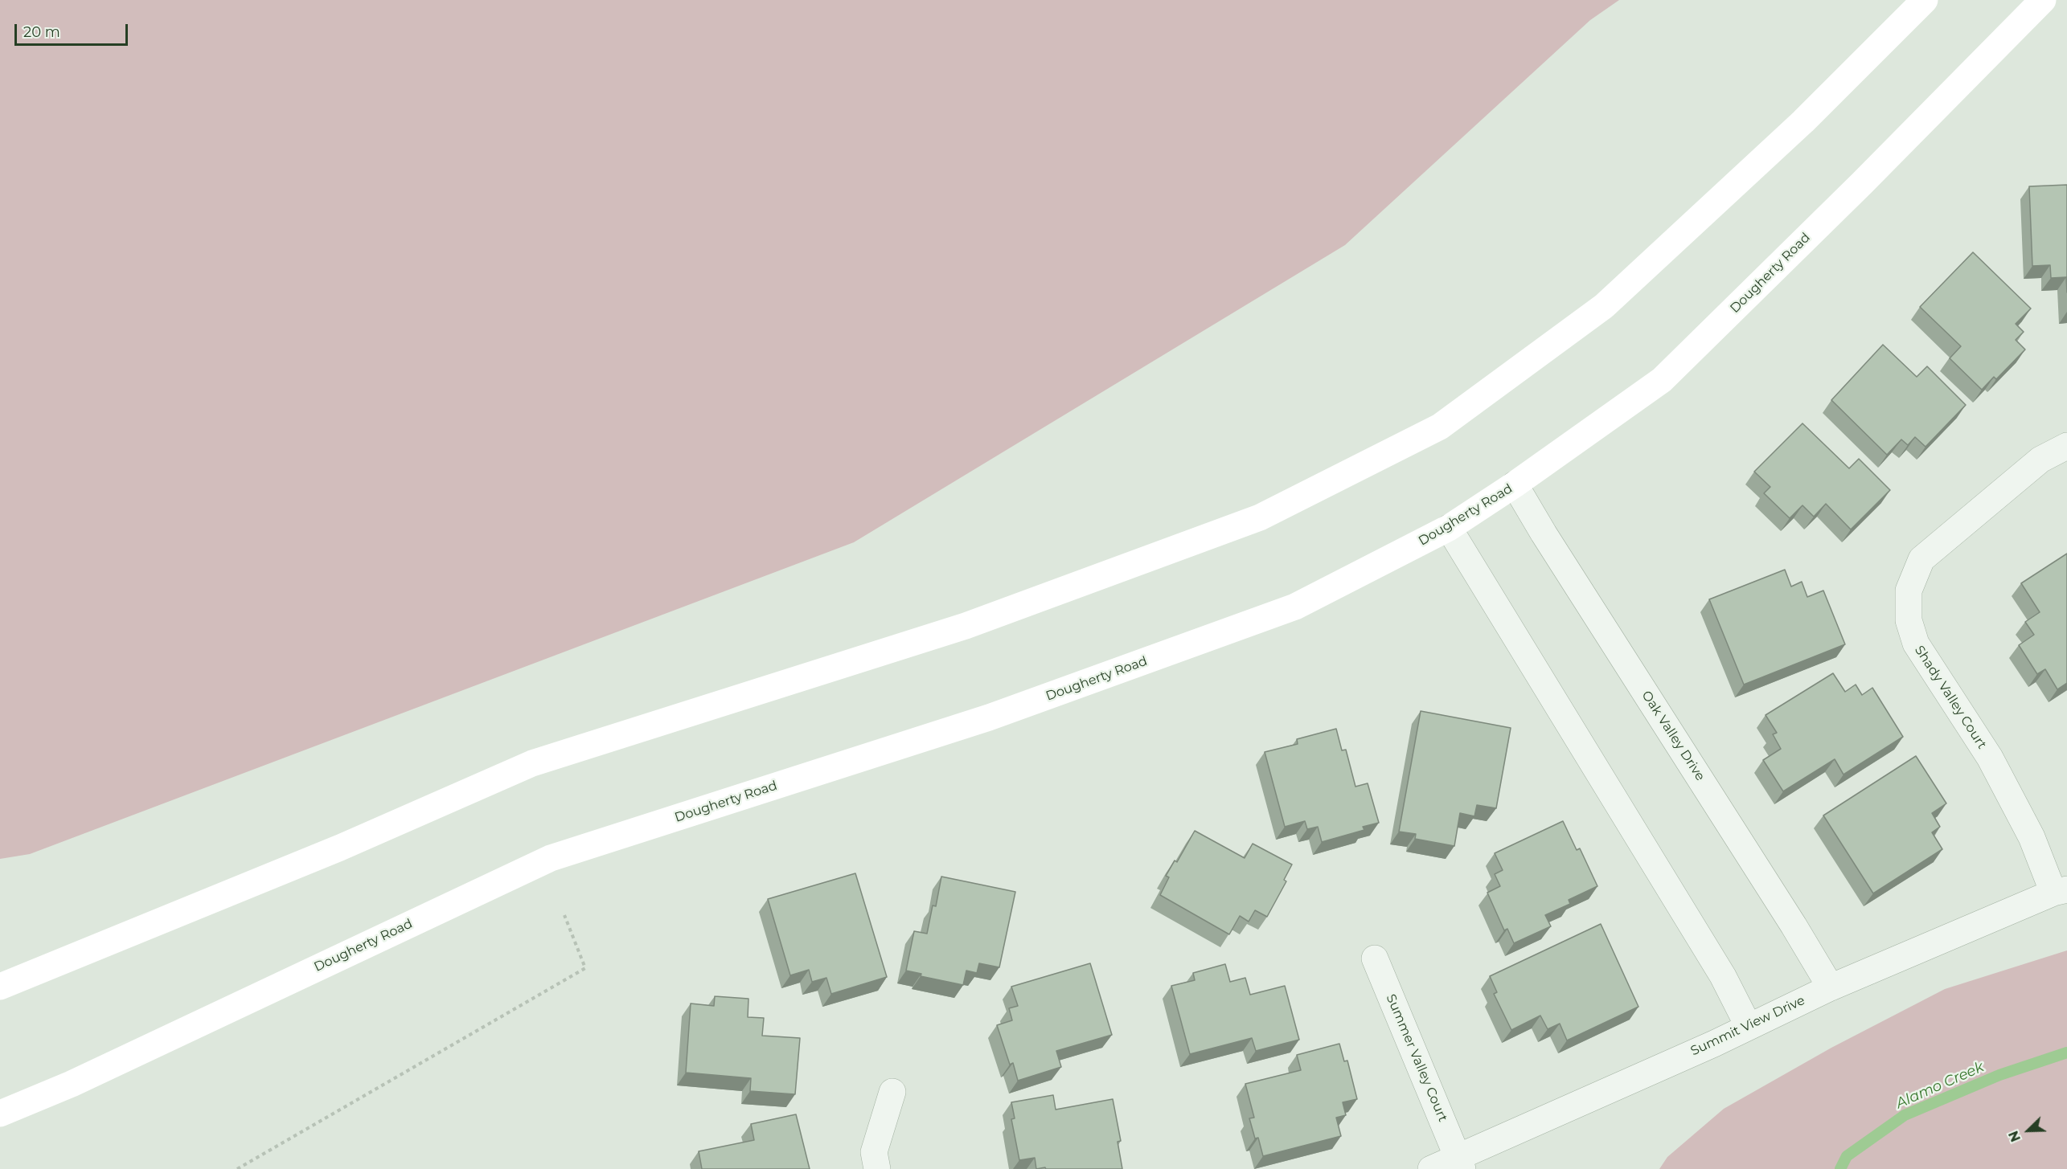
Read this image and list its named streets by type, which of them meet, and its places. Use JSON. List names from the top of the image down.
{
  "streets": {
    "main road": ["Dougherty Road"],
    "street": [
      "Shady Valley Court",
      "Oak Valley Drive",
      "Summit View Drive",
      "Summer Valley Court"
    ]
  },
  "crossings": [
    ["Dougherty Road", "Oak Valley Drive"],
    ["Shady Valley Court", "Summit View Drive"],
    ["Oak Valley Drive", "Summit View Drive"],
    ["Summit View Drive", "Summer Valley Court"]
  ],
  "water": ["Alamo Creek"],
  "scale_bar": "20 m",
  "north": "bottom left"
}
